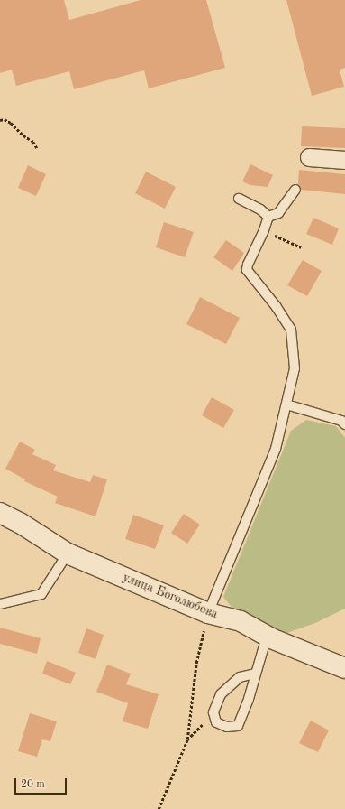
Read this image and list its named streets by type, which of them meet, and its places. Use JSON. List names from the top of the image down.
{
  "streets": {
    "street": ["улица Боголюбова"]
  },
  "scale_bar": "20 m"
}
